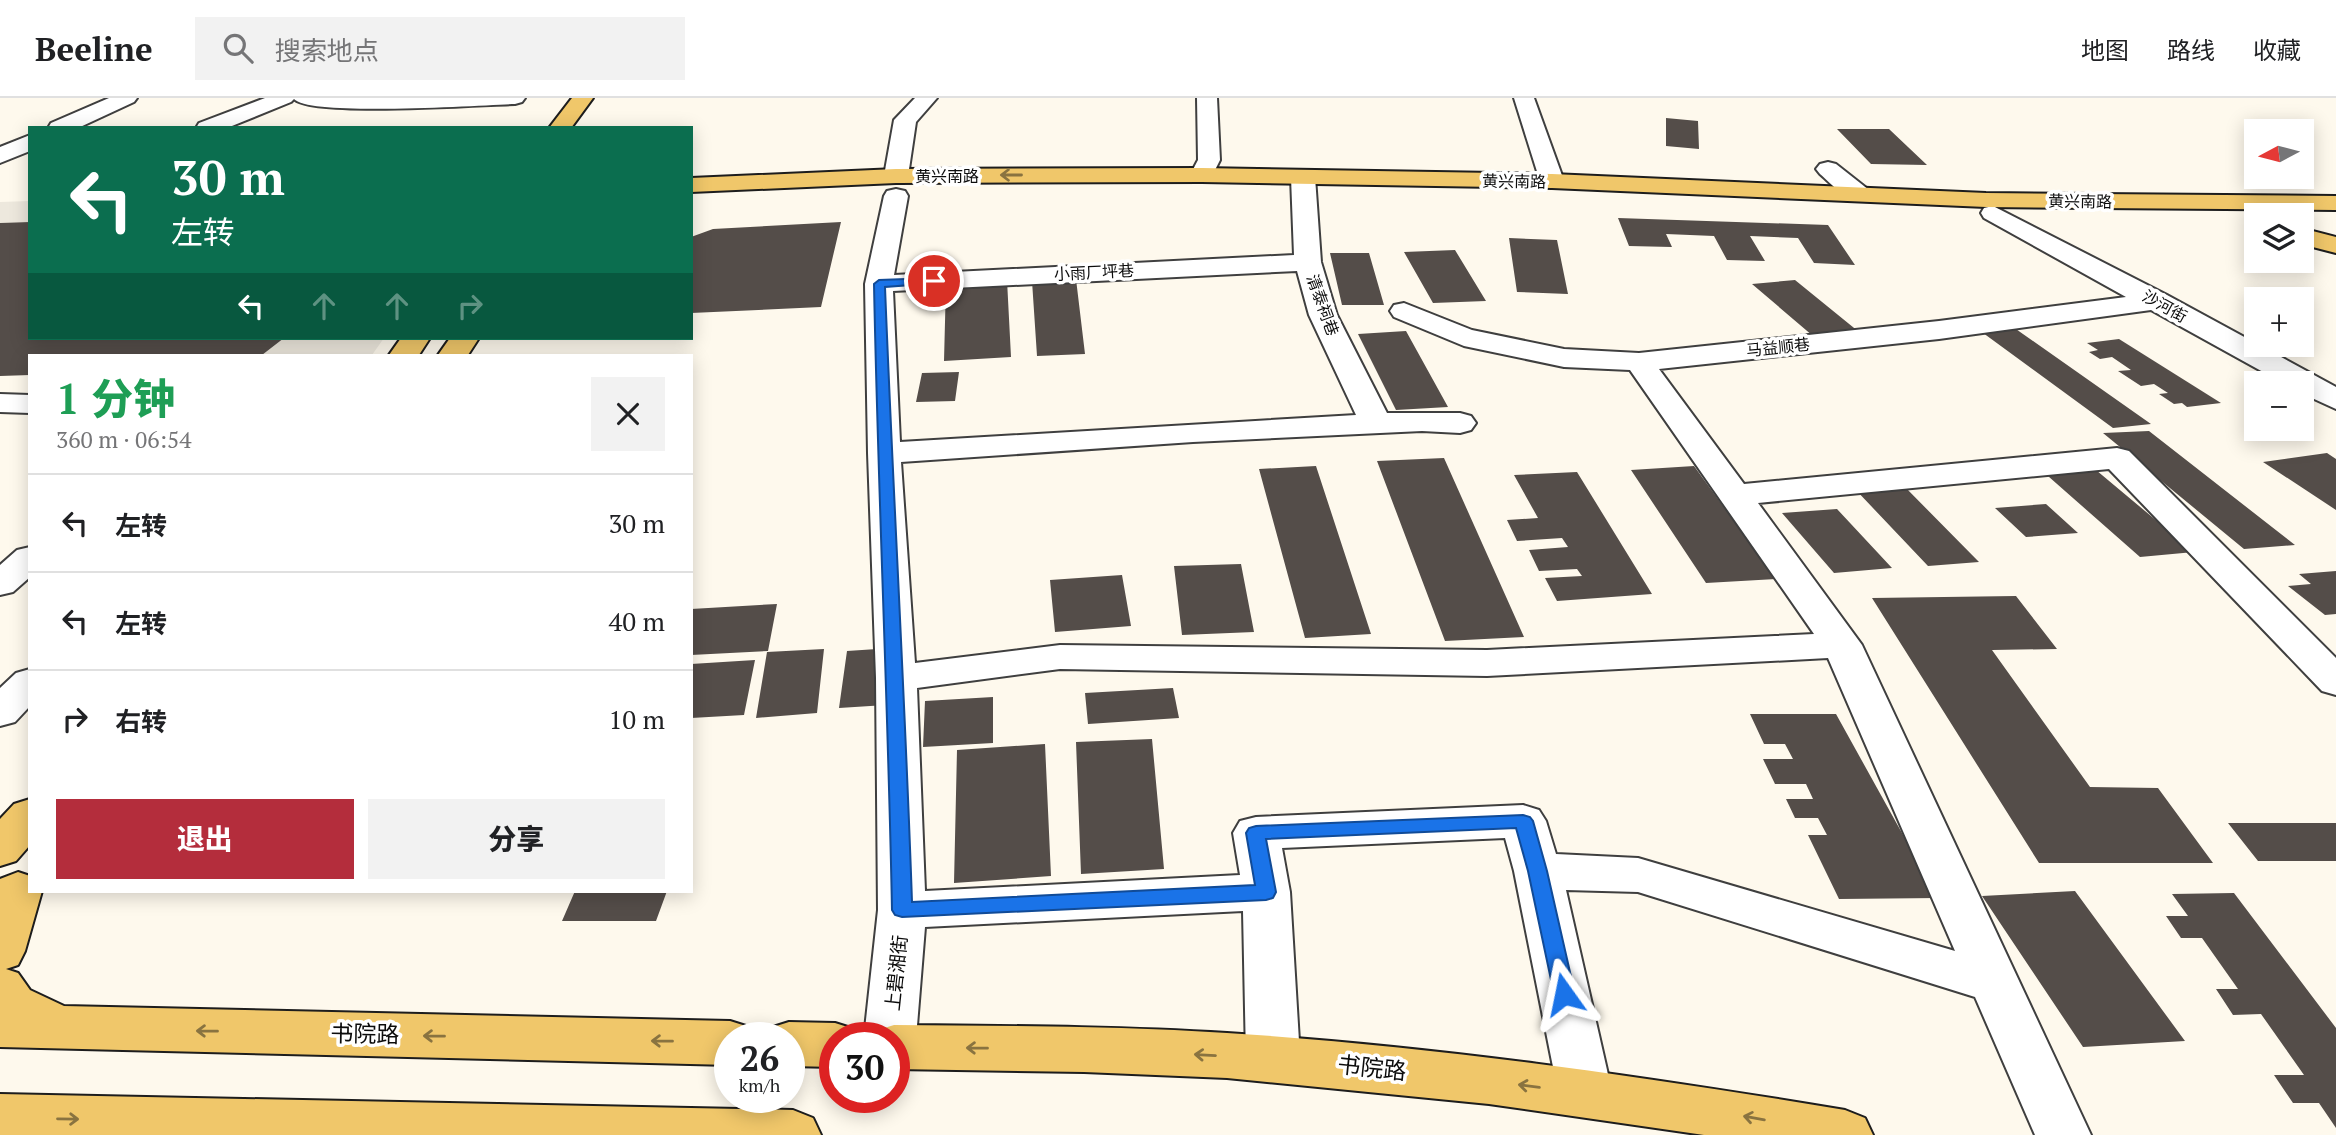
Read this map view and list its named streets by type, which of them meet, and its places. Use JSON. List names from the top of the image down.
{
  "streets": {
    "main road": ["黄兴南路", "书院路"],
    "street": [
      "小雨厂坪巷",
      "清泰祠巷",
      "沙河街",
      "马益顺巷",
      "上碧湘街"
    ]
  },
  "crossings": [
    ["黄兴南路", "清泰祠巷"],
    ["黄兴南路", "沙河街"],
    ["黄兴南路", "上碧湘街"],
    ["小雨厂坪巷", "清泰祠巷"],
    ["小雨厂坪巷", "上碧湘街"],
    ["沙河街", "马益顺巷"]
  ],
  "north": "left",
  "page": {
    "header": "Beeline",
    "search": "搜索地点",
    "nav": ["地图", "路线", "收藏"],
    "map_buttons": ["+", "−"],
    "turn": ["30 m", "左转"],
    "heading": ["1 分钟", "360 m · 06:54"],
    "list": [
      {
        "name": "左转",
        "value": "30 m"
      },
      {
        "name": "左转",
        "value": "40 m"
      },
      {
        "name": "右转",
        "value": "10 m"
      }
    ],
    "buttons": ["退出", "分享"],
    "speed": "26 km/h",
    "limit": "30"
  }
}
